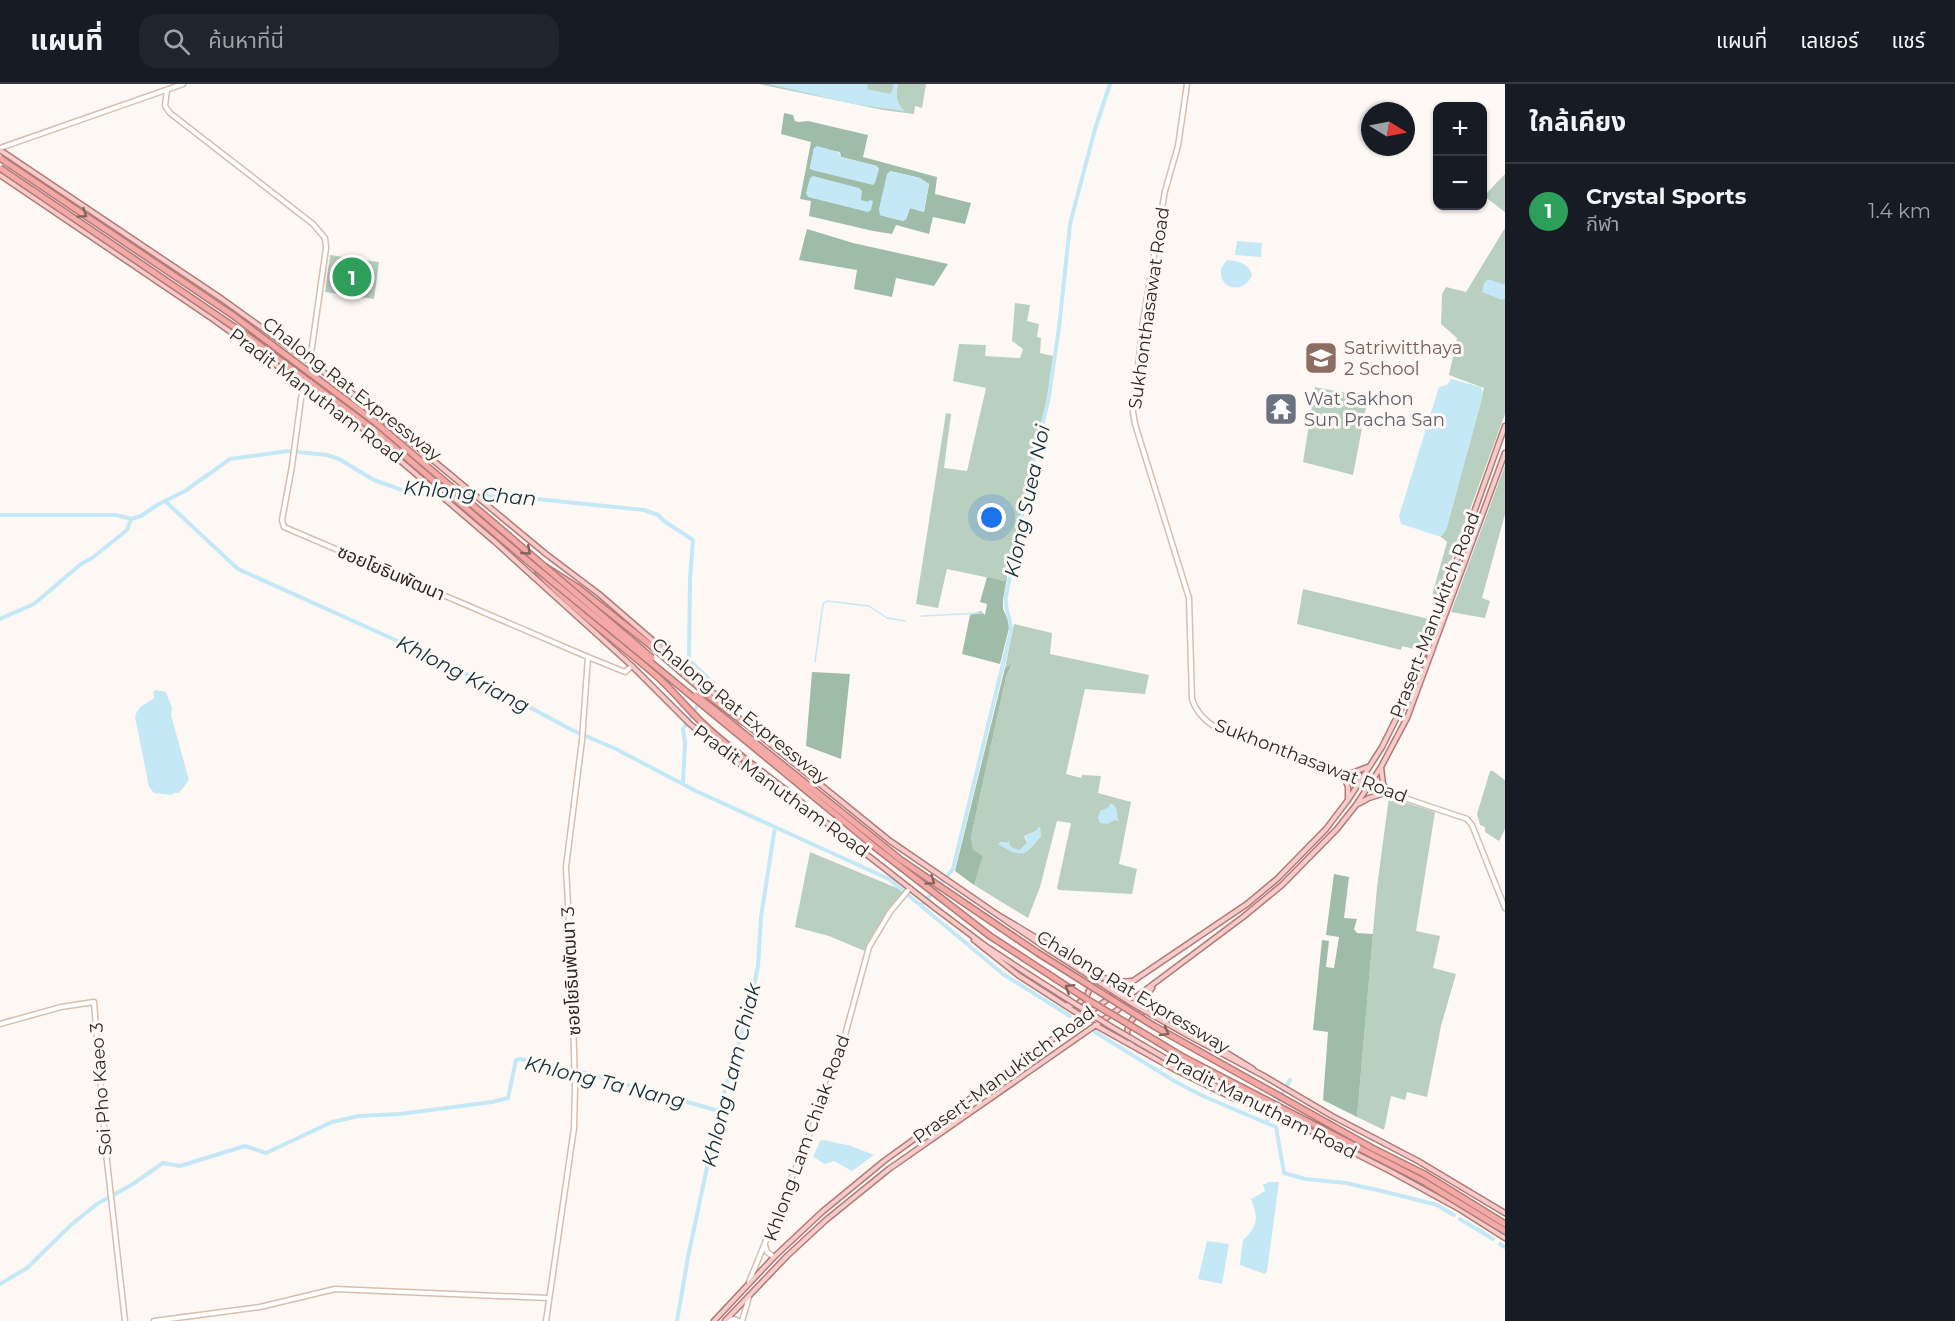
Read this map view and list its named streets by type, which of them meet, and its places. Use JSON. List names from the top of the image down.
{
  "streets": {
    "highway": ["Chalong Rat Expressway"],
    "main road": ["Pradit Manutham Road", "Prasert-Manukitch Road"],
    "street": [
      "Sukhonthasawat Road",
      "ซอยโยธินพัฒนา",
      "ซอยโยธินพัฒนา 3",
      "Soi Pho Kaeo 3",
      "Khlong Lam Chiak Road"
    ]
  },
  "crossings": [
    ["Sukhonthasawat Road", "Prasert-Manukitch Road"],
    ["Pradit Manutham Road", "ซอยโยธินพัฒนา"],
    ["Pradit Manutham Road", "Khlong Lam Chiak Road"],
    ["ซอยโยธินพัฒนา", "ซอยโยธินพัฒนา 3"],
    ["Prasert-Manukitch Road", "Khlong Lam Chiak Road"]
  ],
  "water": [
    "Khlong Chan",
    "Klong Suea Noi",
    "Khlong Kriang",
    "Khlong Lam Chiak",
    "Khlong Ta Nang"
  ],
  "places": {
    "school or university": ["Satriwitthaya 2 School"],
    "temple": ["Wat Sakhon Sun Pracha San"]
  },
  "north": "right",
  "page": {
    "header": "แผนที่",
    "search": "ค้นหาที่นี่",
    "nav": ["แผนที่", "เลเยอร์", "แชร์"],
    "heading": "ใกล้เคียง",
    "map_buttons": ["+", "−"],
    "list": [
      {
        "mark": "1",
        "name": "Crystal Sports",
        "note": "กีฬา",
        "value": "1.4 km"
      }
    ],
    "pins": "1"
  }
}
